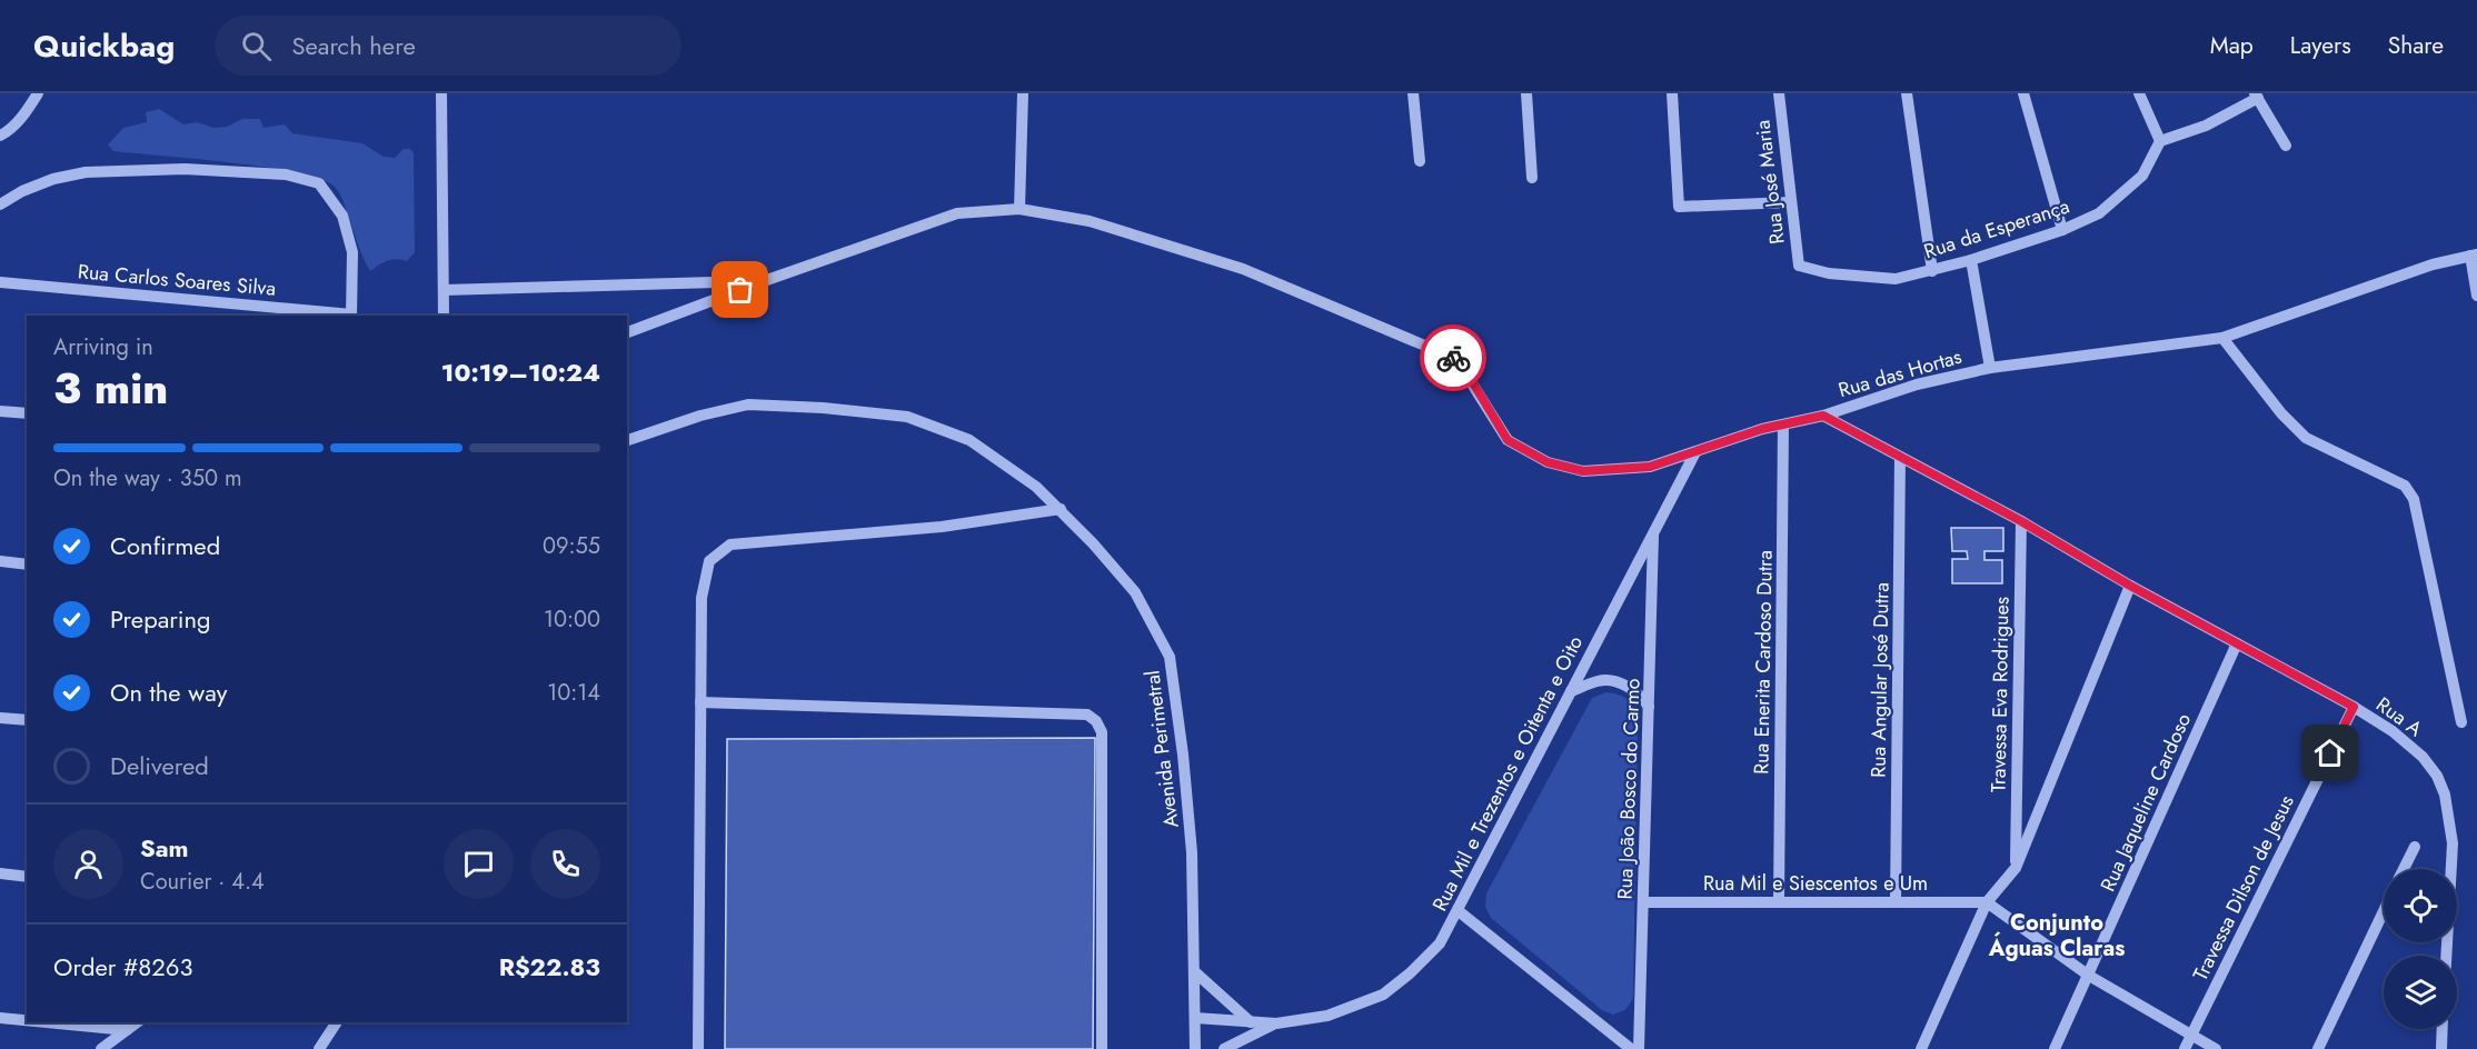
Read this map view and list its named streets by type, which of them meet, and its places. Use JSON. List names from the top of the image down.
{
  "streets": {
    "street": [
      "Rua José Maria",
      "Rua da Esperança",
      "Rua Carlos Soares Silva",
      "Rua das Hortas",
      "Rua Enerita Cardoso Dutra",
      "Rua Angular José Dutra",
      "Travessa Eva Rodrigues",
      "Rua A",
      "Avenida Perimetral",
      "Rua Mil e Trezentos e Oitenta e Oito",
      "Rua João Bosco do Carmo",
      "Rua Jaqueline Cardoso",
      "Rua Mil e Siescentos e Um",
      "Travessa Dilson de Jesus"
    ]
  },
  "crossings": [
    ["Rua José Maria", "Rua da Esperança"],
    ["Rua das Hortas", "Rua Enerita Cardoso Dutra"],
    ["Rua das Hortas", "Rua A"],
    ["Rua das Hortas", "Rua Mil e Trezentos e Oitenta e Oito"],
    ["Rua Enerita Cardoso Dutra", "Rua Mil e Siescentos e Um"],
    ["Rua Angular José Dutra", "Rua A"],
    ["Rua Angular José Dutra", "Rua Mil e Siescentos e Um"],
    ["Travessa Eva Rodrigues", "Rua A"],
    ["Rua A", "Rua Jaqueline Cardoso"],
    ["Rua A", "Travessa Dilson de Jesus"],
    ["Avenida Perimetral", "Rua Mil e Trezentos e Oitenta e Oito"],
    ["Rua Mil e Trezentos e Oitenta e Oito", "Rua João Bosco do Carmo"],
    ["Rua João Bosco do Carmo", "Rua Mil e Siescentos e Um"]
  ],
  "districts": ["Conjunto Águas Claras"],
  "page": {
    "header": "Quickbag",
    "search": "Search here",
    "nav": ["Map", "Layers", "Share"],
    "heading": ["3 min", "Arriving in", "10:19–10:24"],
    "panel": [
      "Sam",
      "Courier · 4.4",
      "Order #8263",
      "R$22.83"
    ],
    "bar": "On the way · 350 m",
    "list": [
      ["Confirmed", "09:55"],
      ["Preparing", "10:00"],
      ["On the way", "10:14"],
      "Delivered"
    ]
  }
}
